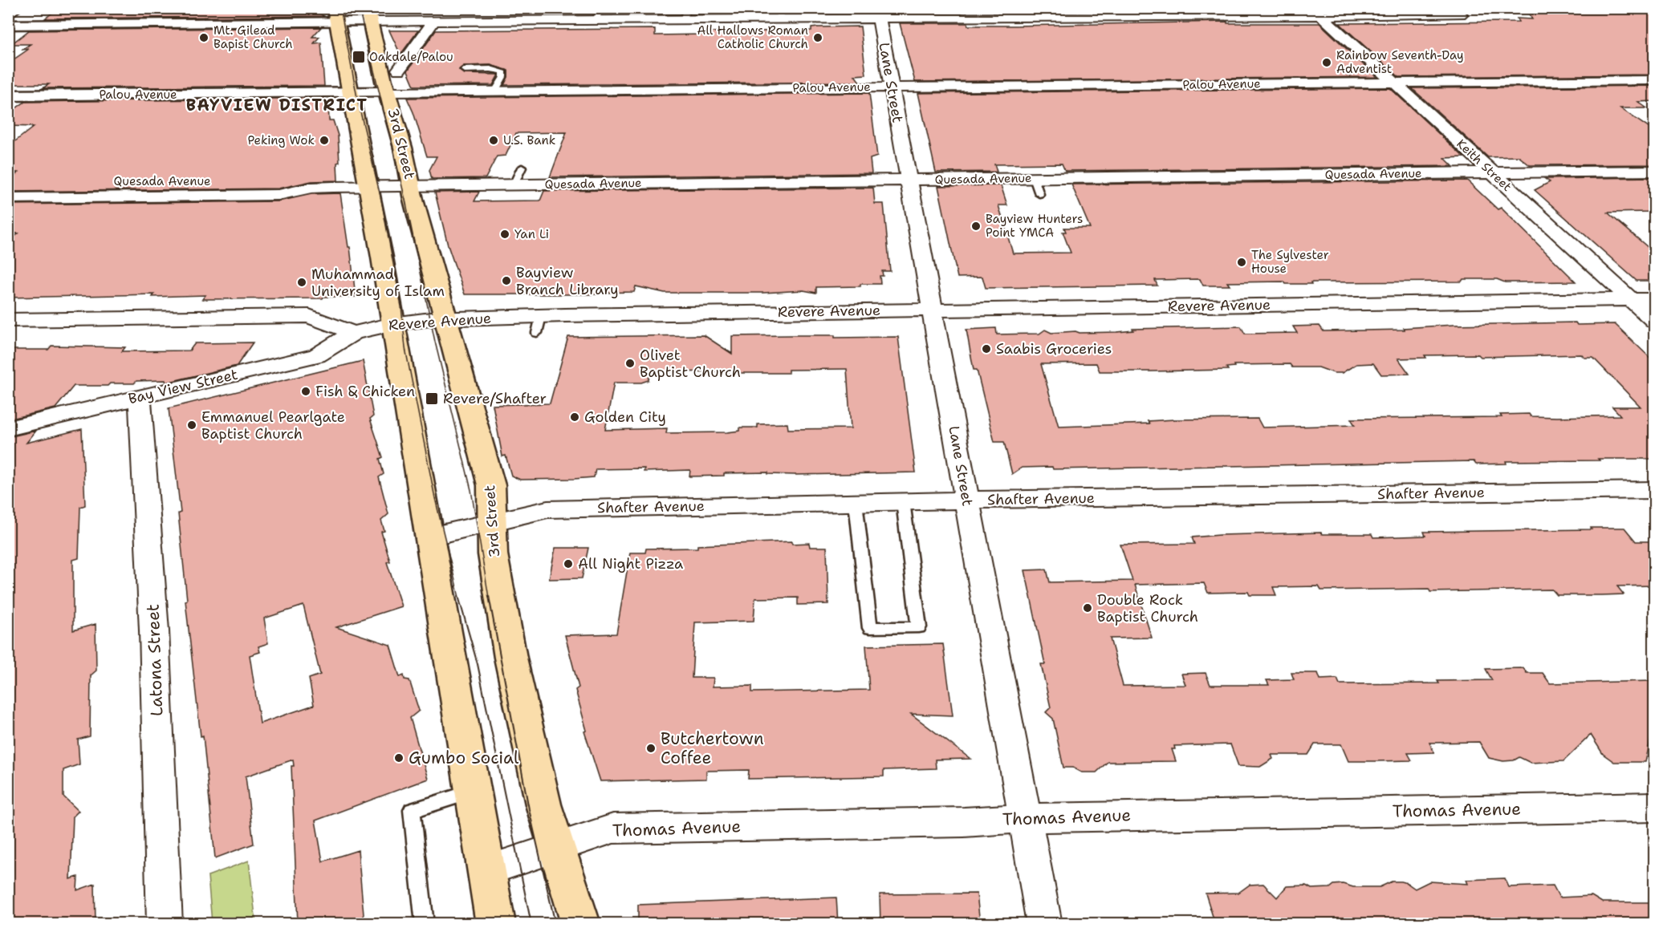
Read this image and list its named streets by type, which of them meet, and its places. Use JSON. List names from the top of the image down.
{
  "streets": {
    "main road": ["Palou Avenue", "3rd Street"],
    "street": [
      "Lane Street",
      "Keith Street",
      "Quesada Avenue",
      "Revere Avenue",
      "Bay View Street",
      "Shafter Avenue",
      "Latona Street",
      "Thomas Avenue"
    ]
  },
  "crossings": [
    ["Lane Street", "Palou Avenue"],
    ["Lane Street", "Quesada Avenue"],
    ["Lane Street", "Revere Avenue"],
    ["Lane Street", "Shafter Avenue"],
    ["Lane Street", "Thomas Avenue"],
    ["Palou Avenue", "3rd Street"],
    ["Palou Avenue", "Keith Street"],
    ["3rd Street", "Quesada Avenue"],
    ["3rd Street", "Revere Avenue"],
    ["3rd Street", "Shafter Avenue"],
    ["3rd Street", "Thomas Avenue"],
    ["Keith Street", "Quesada Avenue"],
    ["Keith Street", "Revere Avenue"],
    ["Revere Avenue", "Bay View Street"],
    ["Bay View Street", "Latona Street"]
  ],
  "districts": ["BAYVIEW DISTRICT"],
  "places": {
    "other": [
      "Mt. Gilead Bapist Church",
      "All Hallows Roman Catholic Church",
      "Rainbow Seventh-Day Adventist",
      "Peking Wok",
      "U.S. Bank",
      "Bayview Hunters Point YMCA",
      "Yan Li",
      "The Sylvester House",
      "Bayview Branch Library",
      "Muhammad University of Islam",
      "Saabis Groceries",
      "Olivet Baptist Church",
      "Fish & Chicken",
      "Golden City",
      "Emmanuel Pearlgate Baptist Church",
      "All Night Pizza",
      "Double Rock Baptist Church",
      "Butchertown Coffee",
      "Gumbo Social"
    ],
    "transit": ["Oakdale/Palou", "Revere/Shafter"]
  }
}
